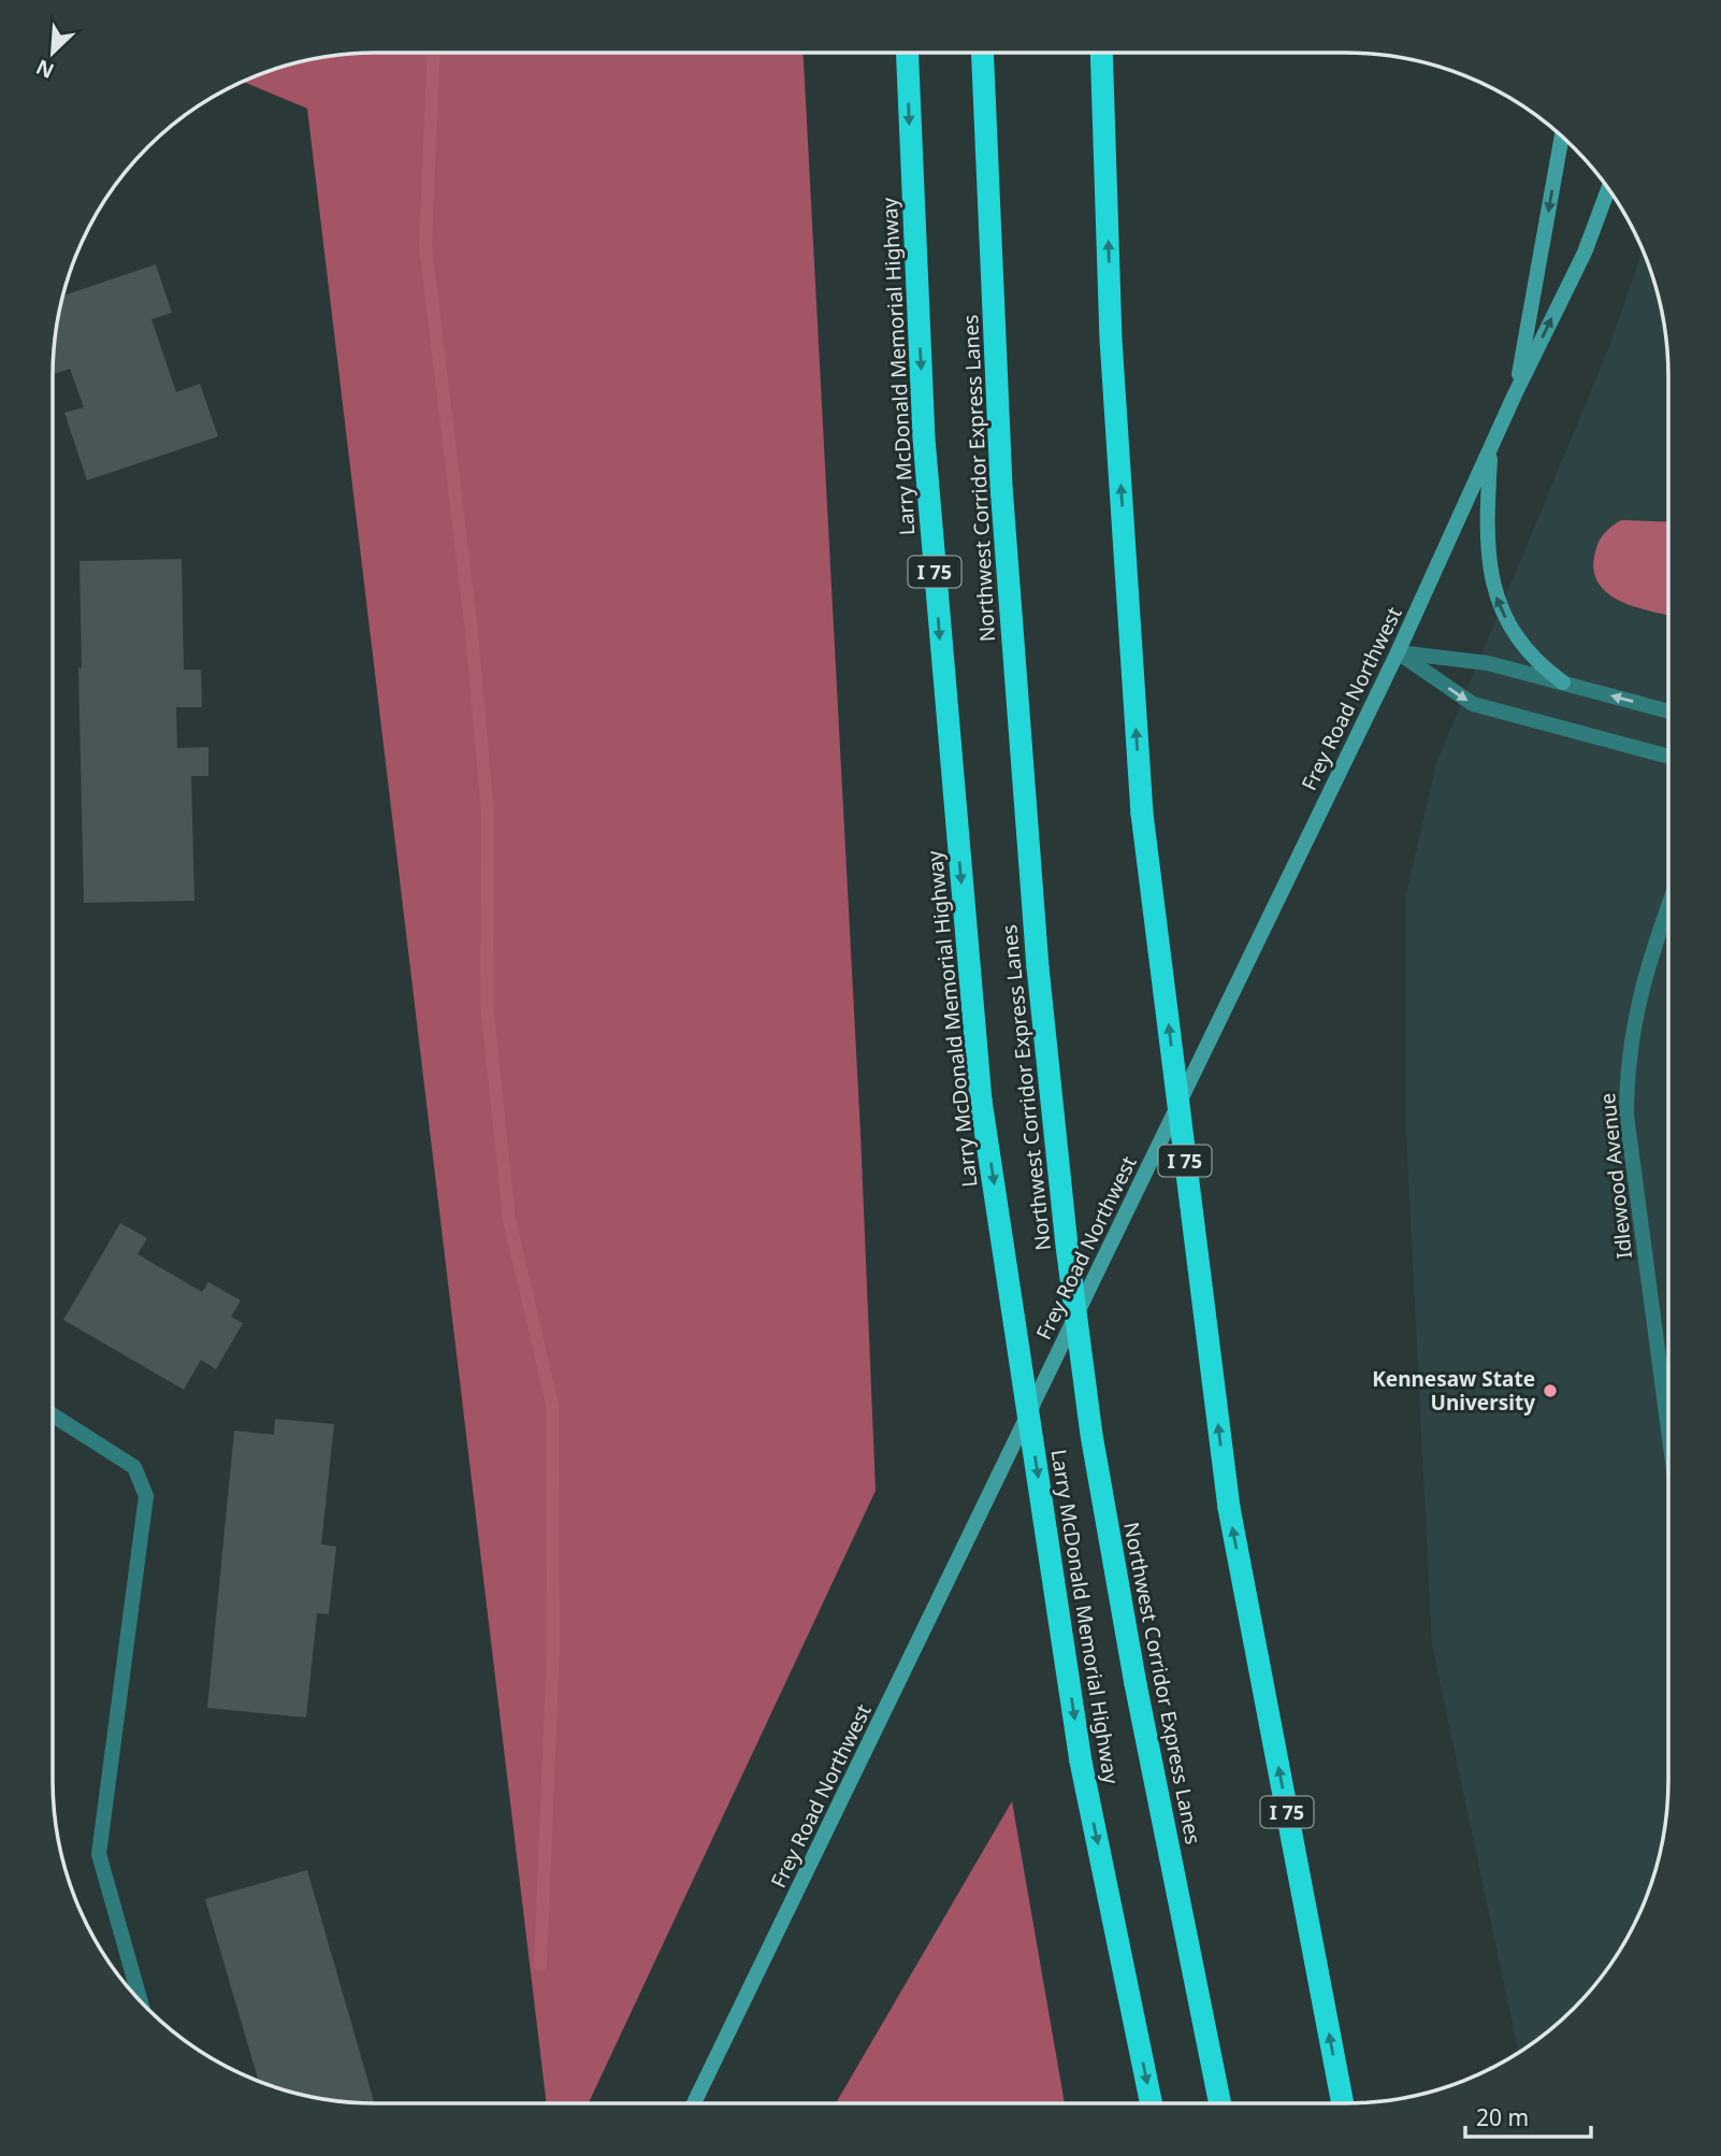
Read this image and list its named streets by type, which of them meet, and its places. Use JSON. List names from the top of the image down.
{
  "streets": {
    "highway": ["Larry McDonald Memorial Highway", "Northwest Corridor Express Lanes", "I 75"],
    "main road": ["Frey Road Northwest"],
    "street": ["Idlewood Avenue"]
  },
  "places": ["Kennesaw State University"],
  "scale_bar": "20 m",
  "north": "bottom left"
}
